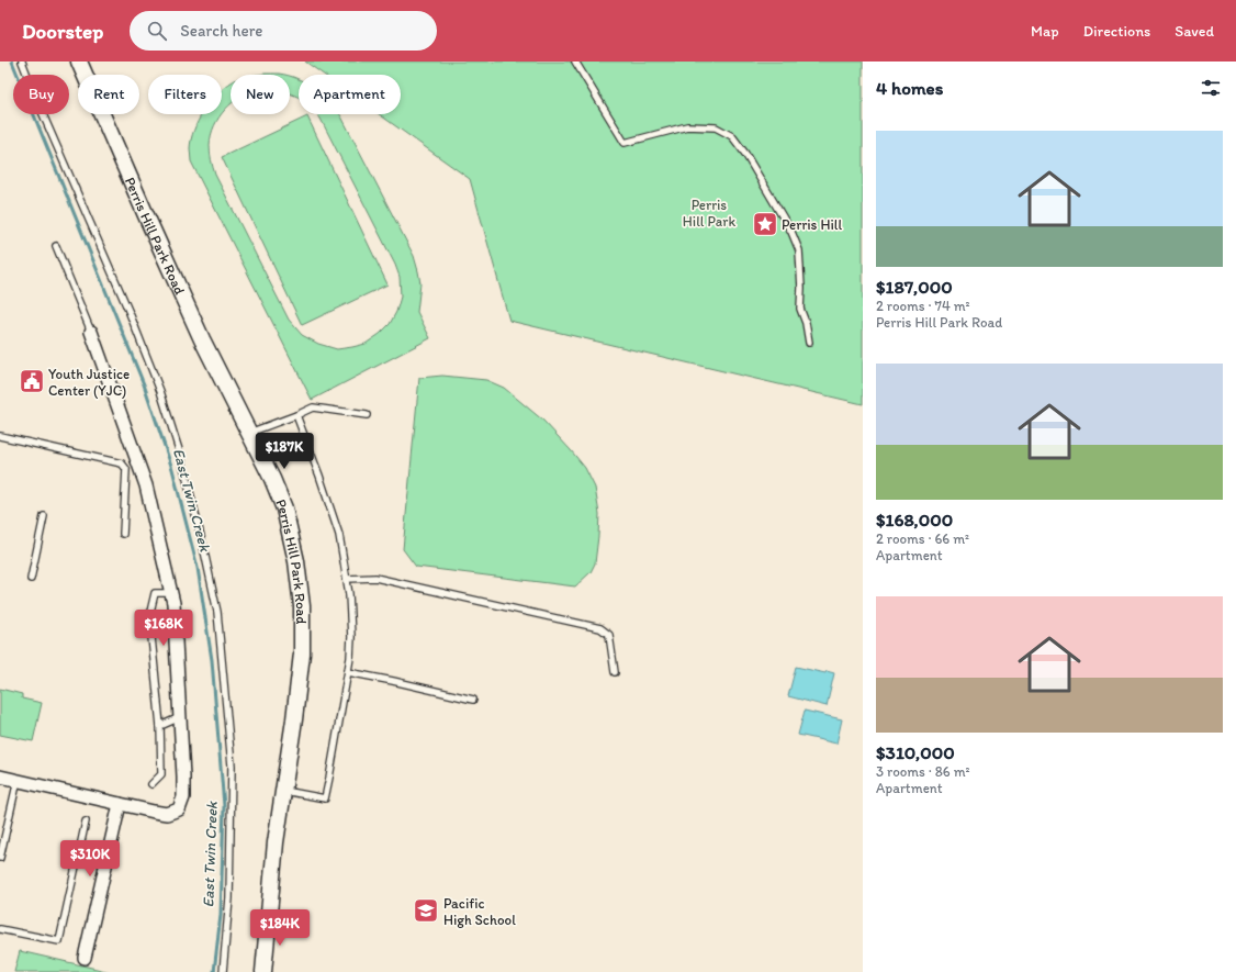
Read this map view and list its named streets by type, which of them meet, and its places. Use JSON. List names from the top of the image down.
{
  "streets": {
    "street": ["Perris Hill Park Road"]
  },
  "water": ["East Twin Creek"],
  "parks": ["Perris Hill Park"],
  "places": {
    "place": ["Perris Hill"],
    "public building": ["Youth Justice Center (YJC)"],
    "school or university": ["Pacific High School"]
  },
  "page": {
    "header": "Doorstep",
    "search": "Search here",
    "nav": ["Map", "Directions", "Saved"],
    "heading": "4 homes",
    "chip": [
      "Buy",
      "Rent",
      "Filters",
      "New",
      "Apartment"
    ],
    "list": [
      {
        "name": "$187,000",
        "note": "2 rooms · 74 m² · Perris Hill Park Road"
      },
      {
        "name": "$168,000",
        "note": "2 rooms · 66 m² · Apartment"
      },
      {
        "name": "$310,000",
        "note": "3 rooms · 86 m² · Apartment"
      }
    ],
    "price": [
      "$187K",
      "$168K",
      "$310K",
      "$184K"
    ]
  }
}
